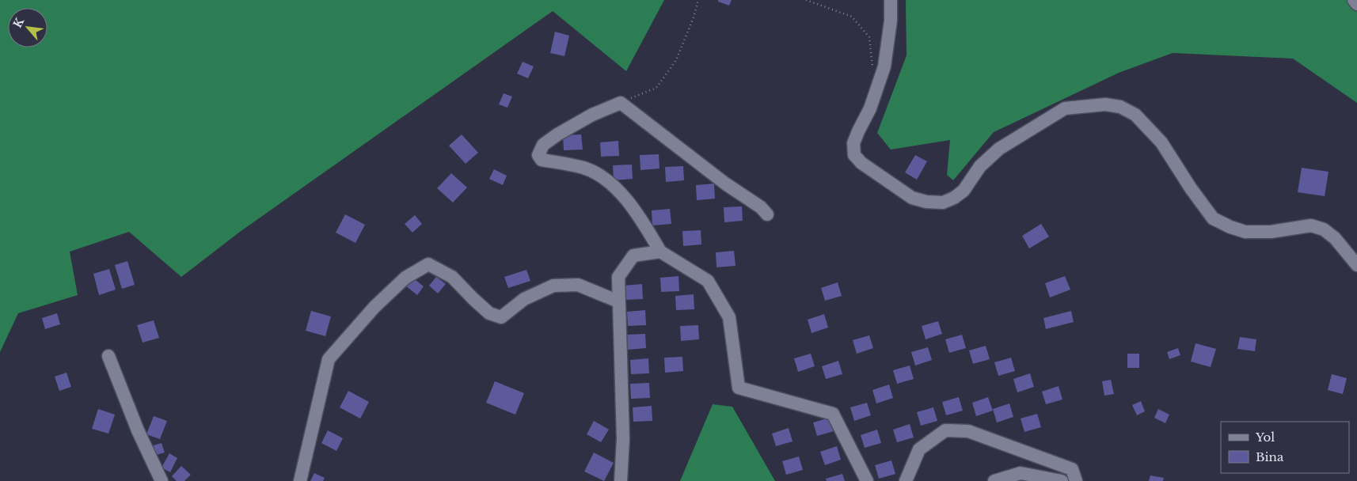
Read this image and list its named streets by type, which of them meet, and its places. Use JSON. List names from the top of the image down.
{
  "legend": ["Yol", "Bina"],
  "north": "top left"
}
